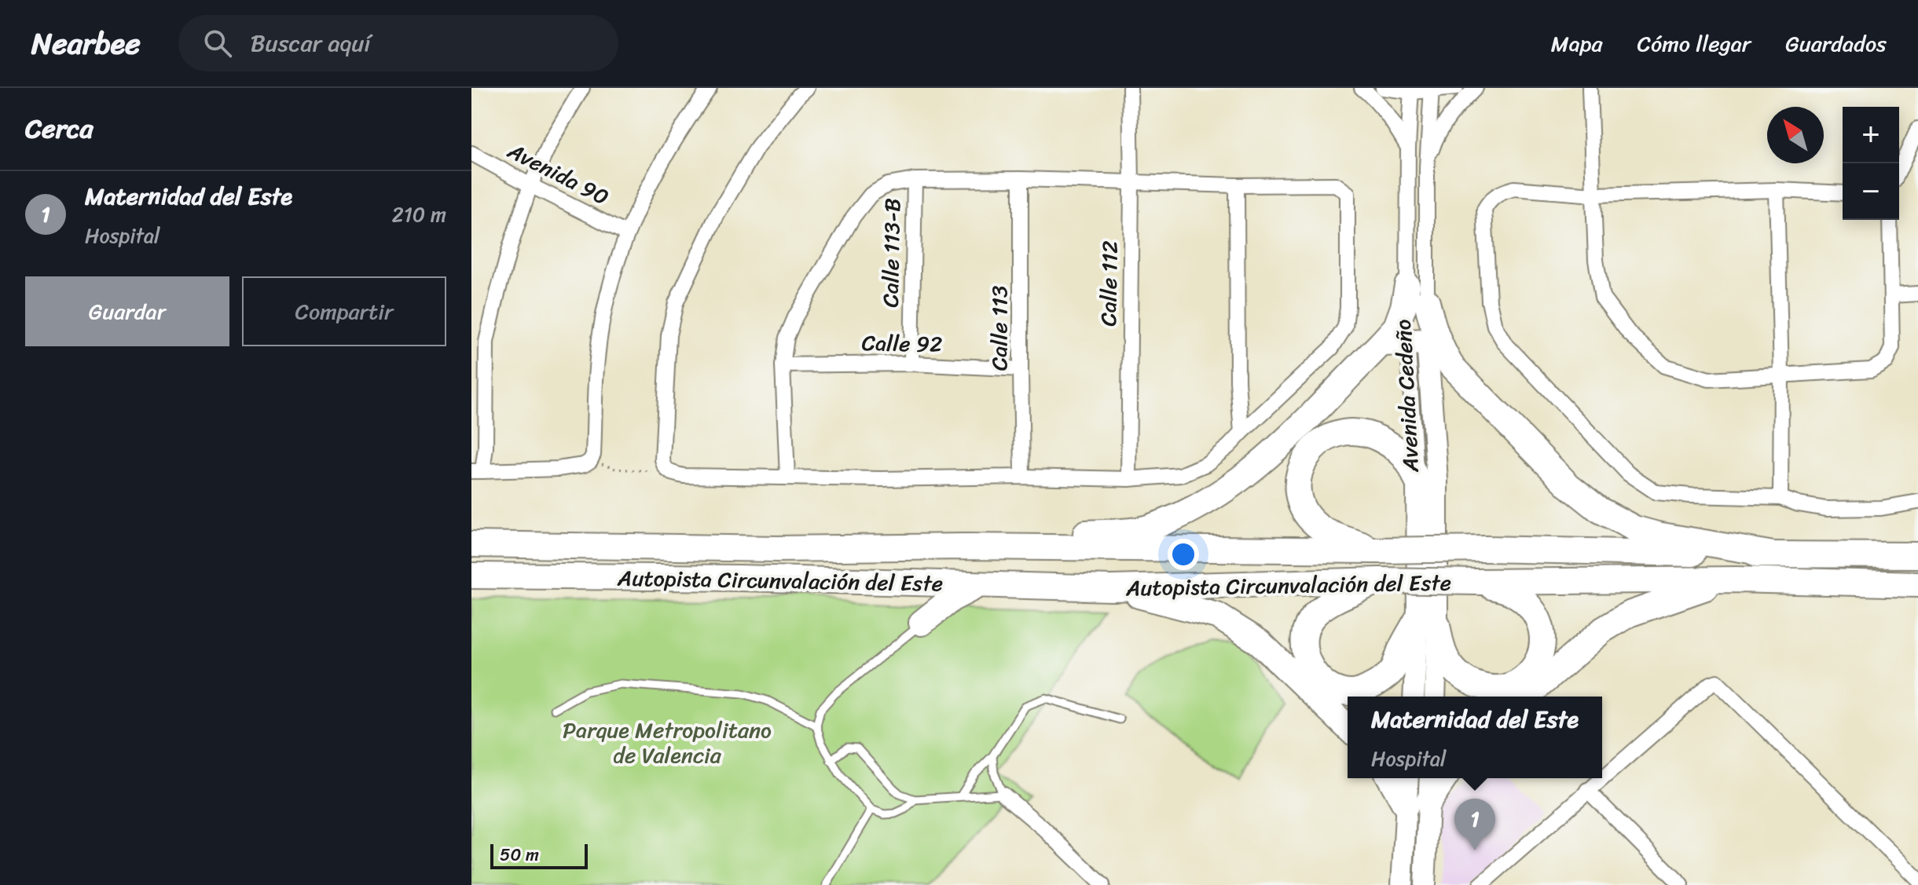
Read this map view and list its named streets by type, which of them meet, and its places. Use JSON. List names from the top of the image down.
{
  "streets": {
    "highway": ["Autopista Circunvalación del Este"],
    "main road": ["Avenida Cedeño"],
    "street": [
      "Avenida 90",
      "Calle 113-B",
      "Calle 112",
      "Calle 113",
      "Calle 92"
    ]
  },
  "crossings": [
    ["Calle 113-B", "Calle 92"],
    ["Calle 113", "Calle 92"]
  ],
  "parks": ["Parque Metropolitano de Valencia"],
  "scale_bar": "50 m",
  "north": "top left",
  "page": {
    "header": "Nearbee",
    "search": "Buscar aquí",
    "nav": ["Mapa", "Cómo llegar", "Guardados"],
    "heading": "Cerca",
    "map_buttons": ["+", "−"],
    "list": [
      {
        "mark": "1",
        "name": "Maternidad del Este",
        "note": "Hospital",
        "value": "210 m"
      }
    ],
    "buttons": ["Guardar", "Compartir"],
    "popup": ["Maternidad del Este", "Hospital"],
    "pins": "1",
    "scale": "50 m"
  }
}
